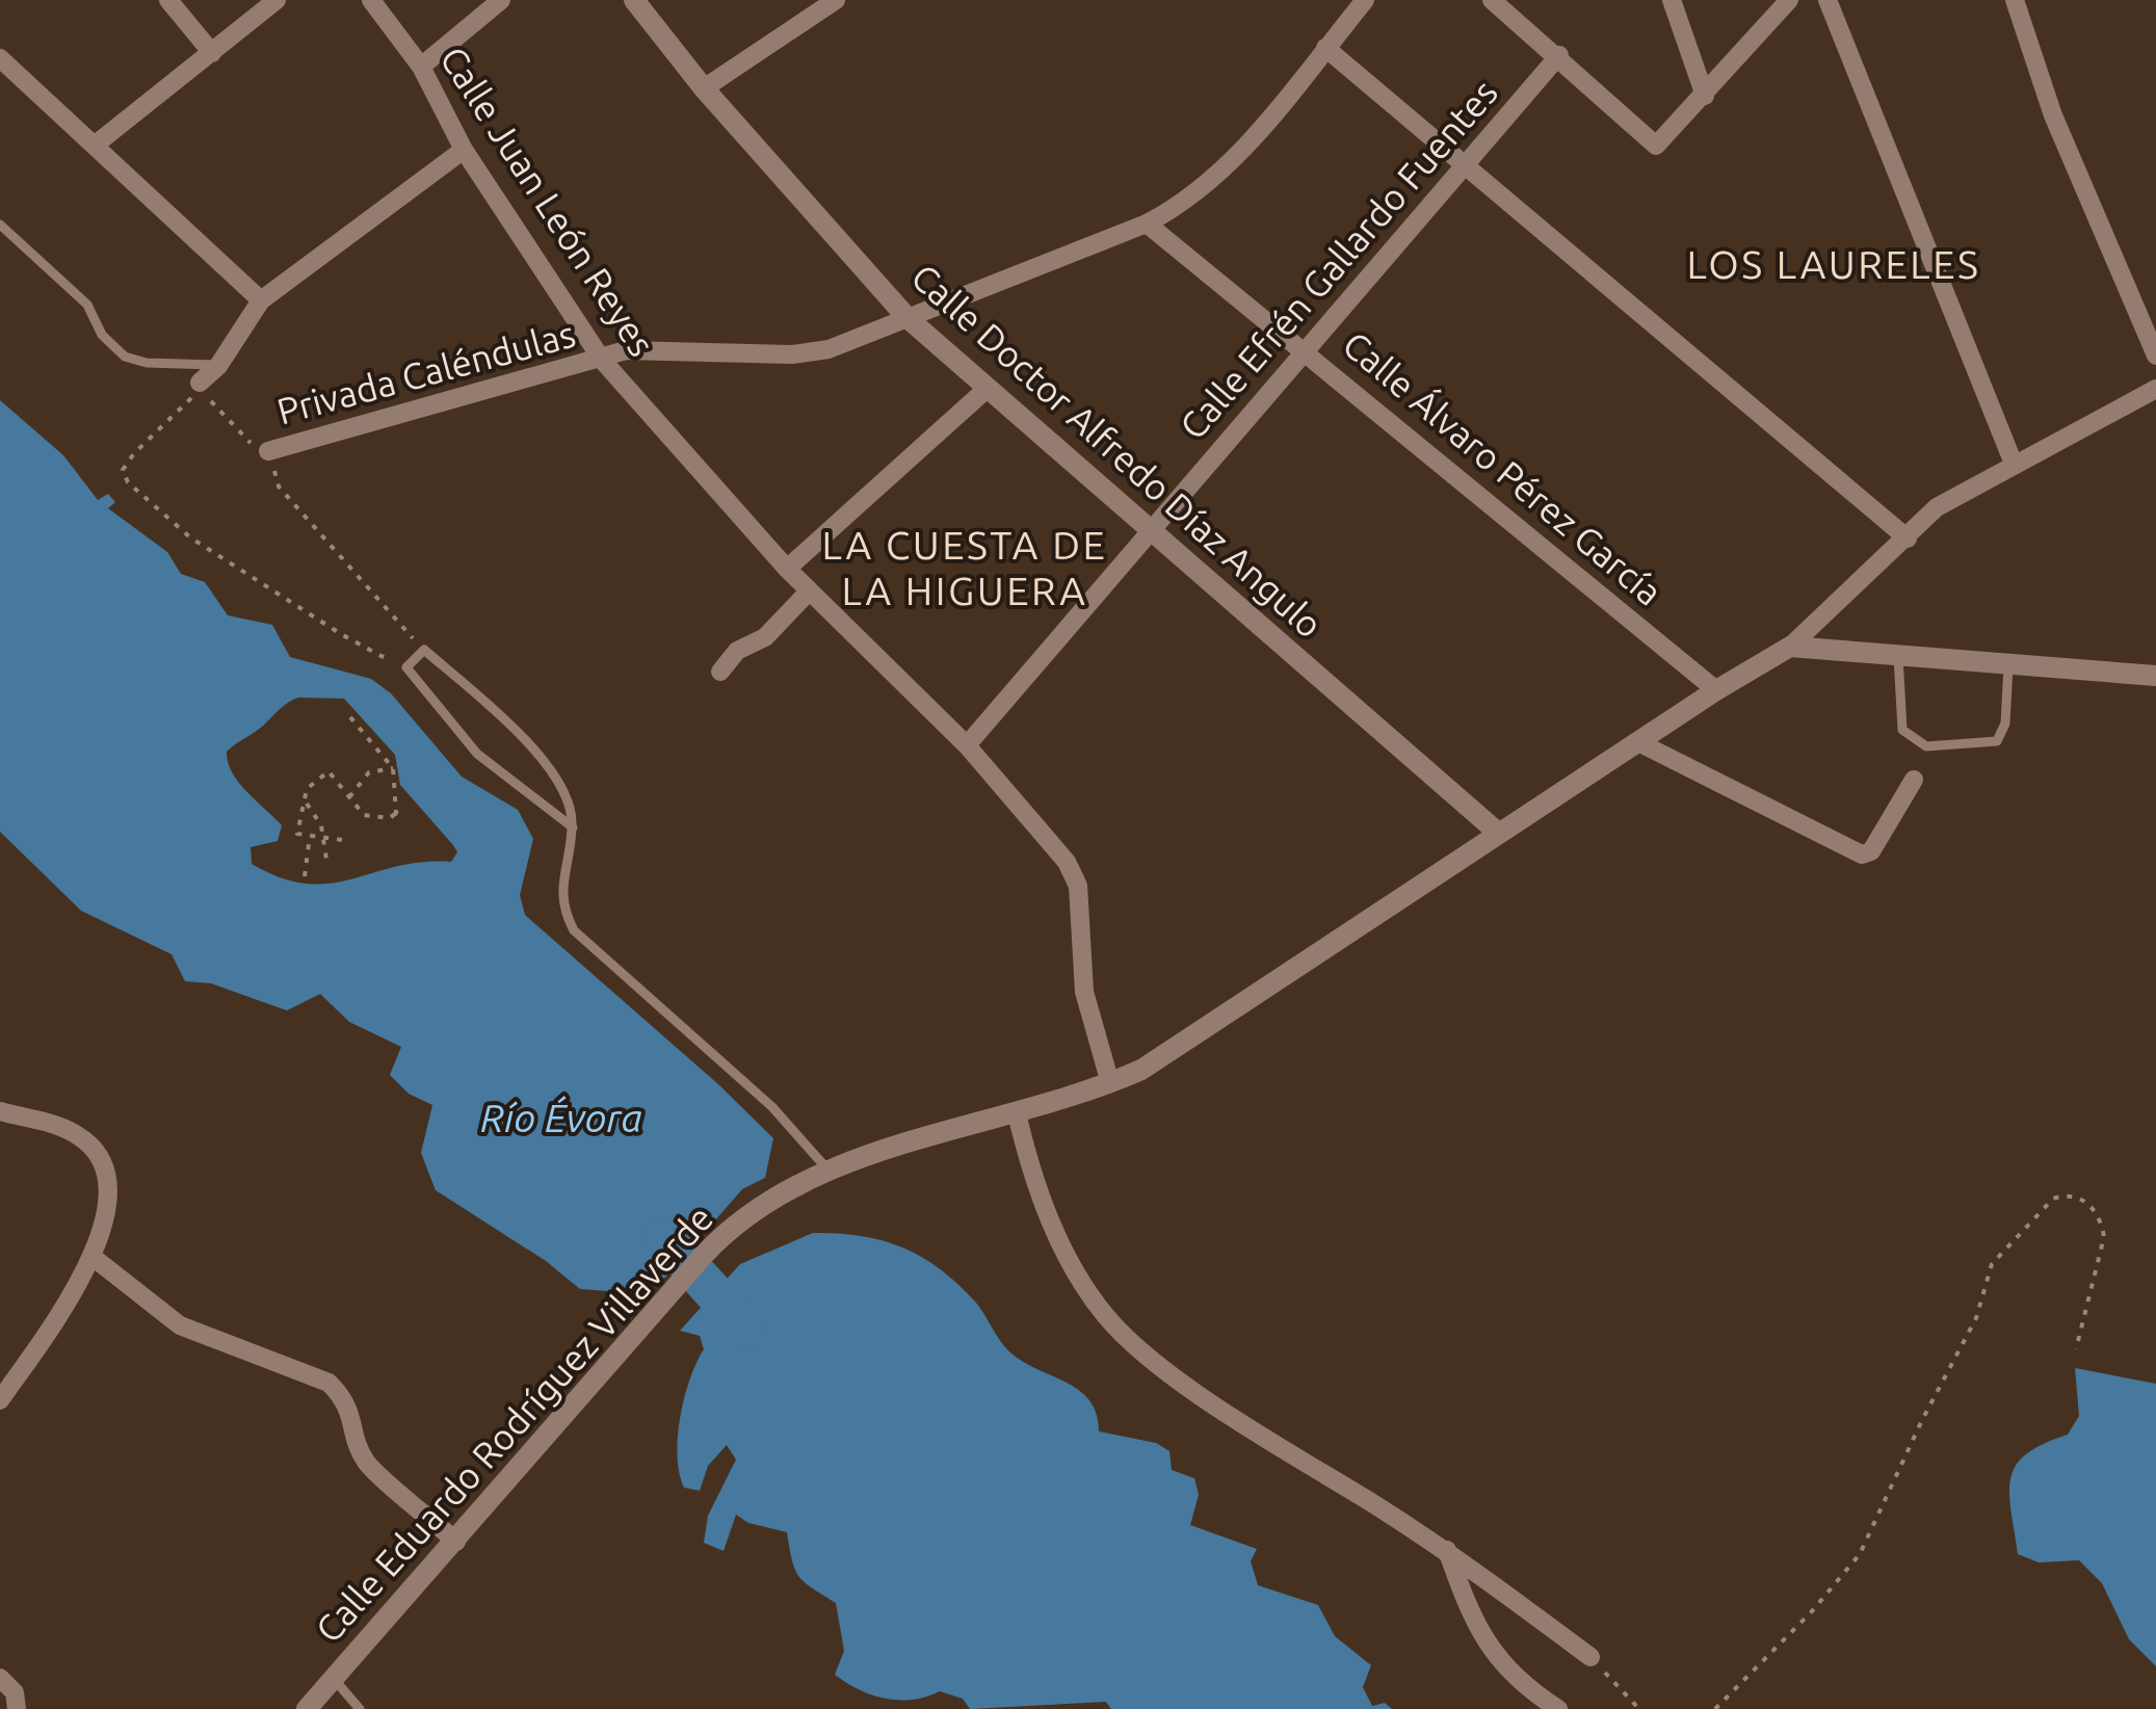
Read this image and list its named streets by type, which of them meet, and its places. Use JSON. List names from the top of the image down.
{
  "streets": {
    "street": [
      "Calle Juan León Reyes",
      "Calle Efrén Gallardo Fuentes",
      "Privada Caléndulas",
      "Calle Doctor Alfredo Díaz Angulo",
      "Calle Álvaro Pérez García",
      "Calle Eduardo Rodríguez Villaverde"
    ]
  },
  "crossings": [
    ["Calle Juan León Reyes", "Calle Efrén Gallardo Fuentes"],
    ["Calle Juan León Reyes", "Privada Caléndulas"],
    ["Calle Juan León Reyes", "Calle Eduardo Rodríguez Villaverde"],
    ["Calle Efrén Gallardo Fuentes", "Calle Doctor Alfredo Díaz Angulo"],
    ["Calle Efrén Gallardo Fuentes", "Calle Álvaro Pérez García"],
    ["Privada Caléndulas", "Calle Doctor Alfredo Díaz Angulo"],
    ["Privada Caléndulas", "Calle Álvaro Pérez García"],
    ["Calle Doctor Alfredo Díaz Angulo", "Calle Eduardo Rodríguez Villaverde"],
    ["Calle Álvaro Pérez García", "Calle Eduardo Rodríguez Villaverde"]
  ],
  "districts": ["LOS LAURELES", "LA CUESTA DE LA HIGUERA"],
  "water": ["Río Évora"]
}
